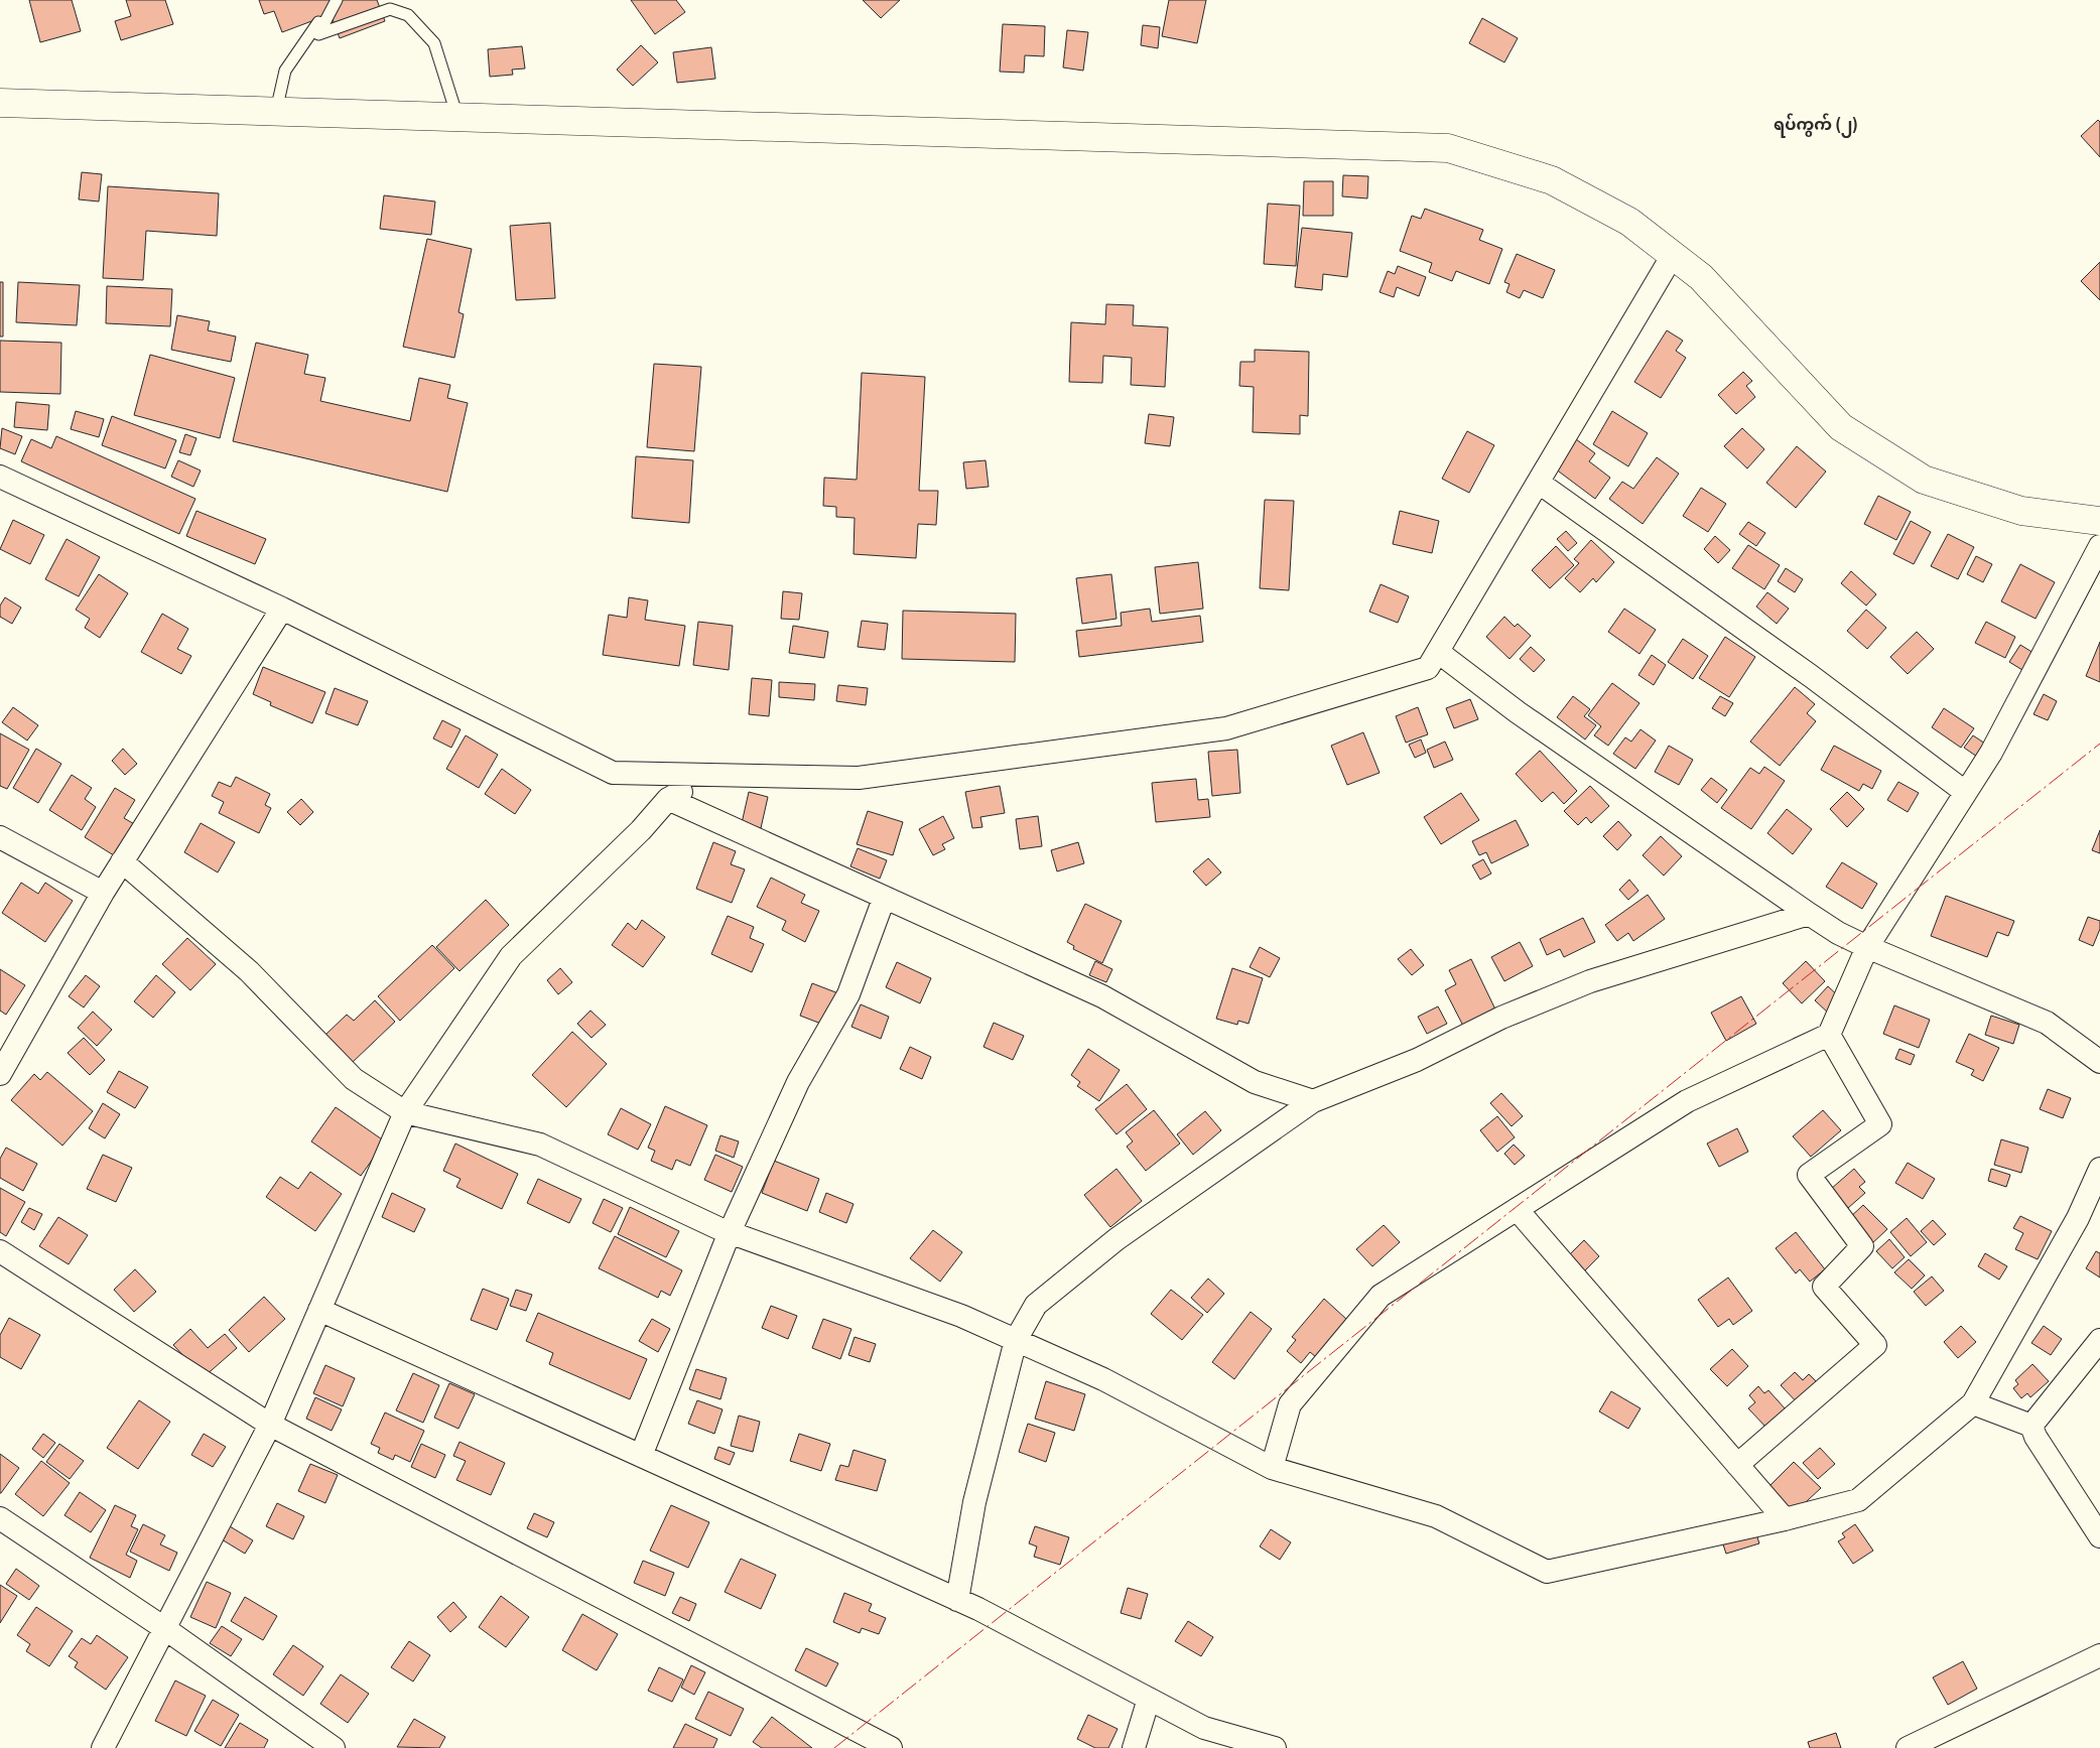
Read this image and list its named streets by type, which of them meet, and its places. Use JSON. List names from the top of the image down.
{
  "districts": ["ရပ်ကွက် (၂)"]
}
